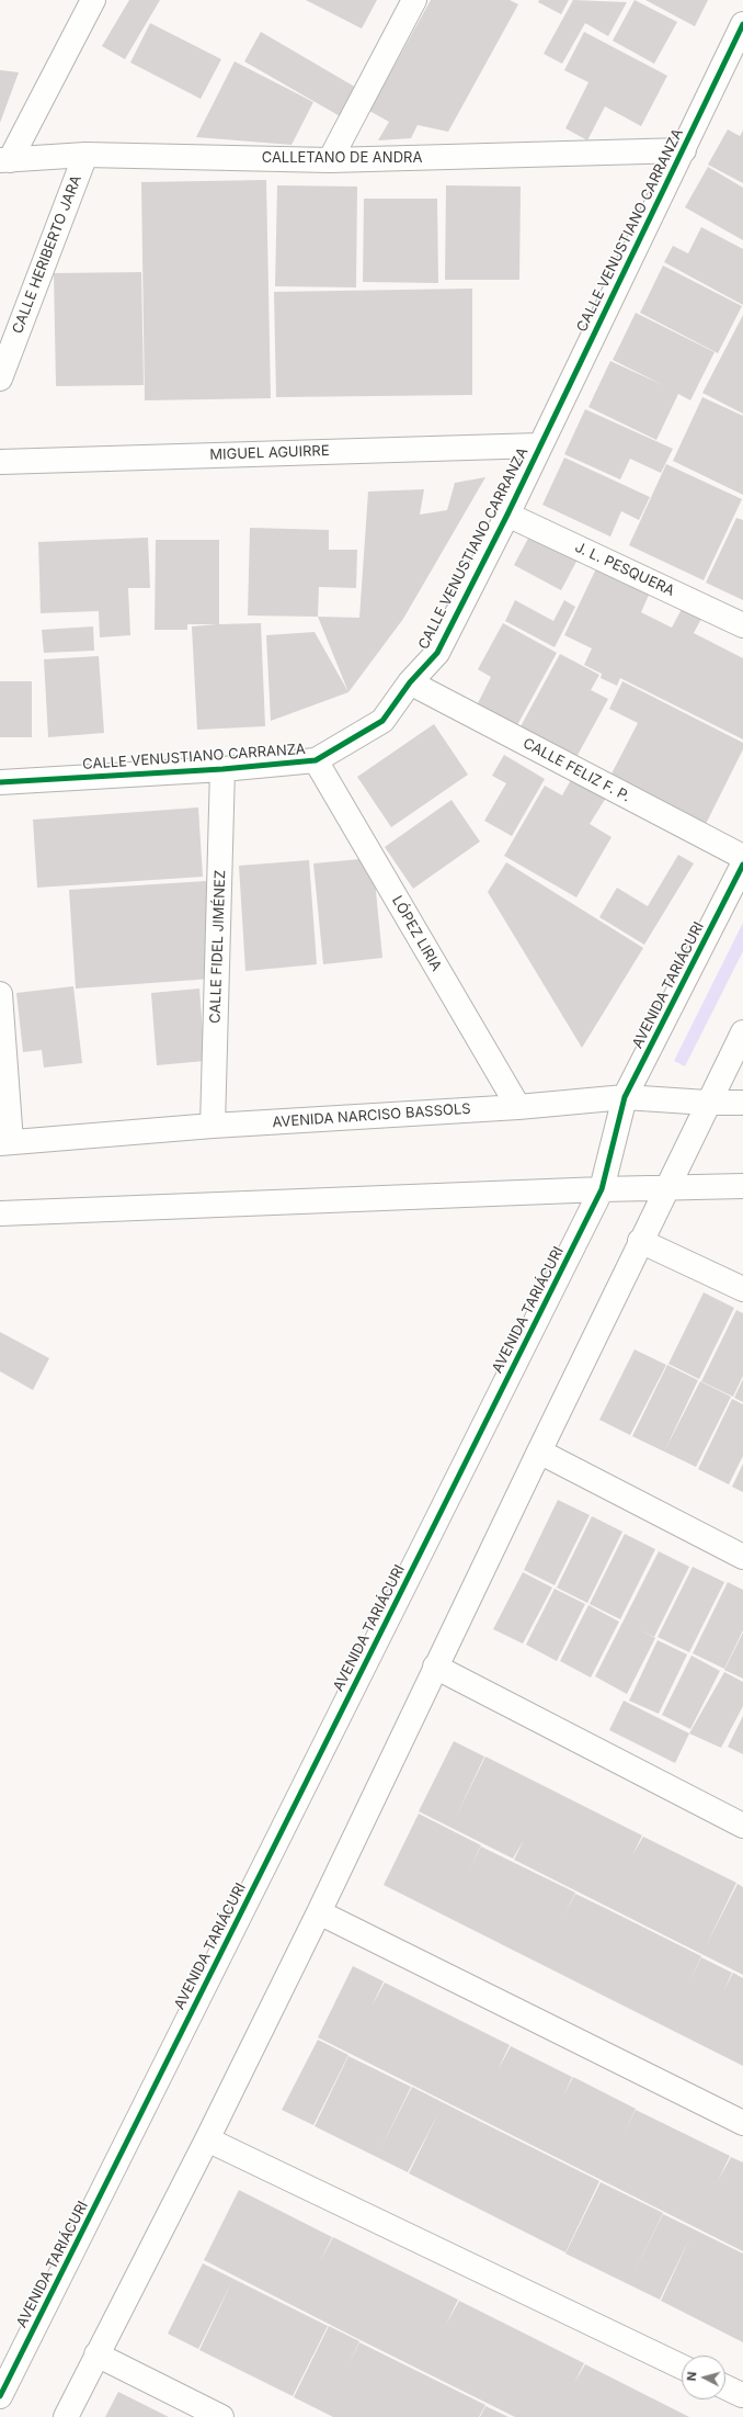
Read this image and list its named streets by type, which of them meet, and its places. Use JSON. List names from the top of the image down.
{
  "streets": {
    "street": [
      "CALLETANO DE ANDRA",
      "CALLE VENUSTIANO CARRANZA",
      "CALLE HERIBERTO JARA",
      "MIGUEL AGUIRRE",
      "J. L. PESQUERA",
      "CALLE FELIZ F. P.",
      "LÓPEZ LIRIA",
      "CALLE FIDEL JIMÉNEZ",
      "AVENIDA TARIÁCURI",
      "AVENIDA NARCISO BASSOLS"
    ]
  },
  "crossings": [
    ["CALLETANO DE ANDRA", "CALLE VENUSTIANO CARRANZA"],
    ["CALLETANO DE ANDRA", "CALLE HERIBERTO JARA"],
    ["CALLE VENUSTIANO CARRANZA", "MIGUEL AGUIRRE"],
    ["CALLE VENUSTIANO CARRANZA", "J. L. PESQUERA"],
    ["CALLE VENUSTIANO CARRANZA", "CALLE FELIZ F. P."],
    ["CALLE VENUSTIANO CARRANZA", "LÓPEZ LIRIA"],
    ["CALLE VENUSTIANO CARRANZA", "CALLE FIDEL JIMÉNEZ"],
    ["LÓPEZ LIRIA", "AVENIDA NARCISO BASSOLS"],
    ["CALLE FIDEL JIMÉNEZ", "AVENIDA NARCISO BASSOLS"],
    ["AVENIDA TARIÁCURI", "AVENIDA NARCISO BASSOLS"]
  ],
  "north": "left"
}
